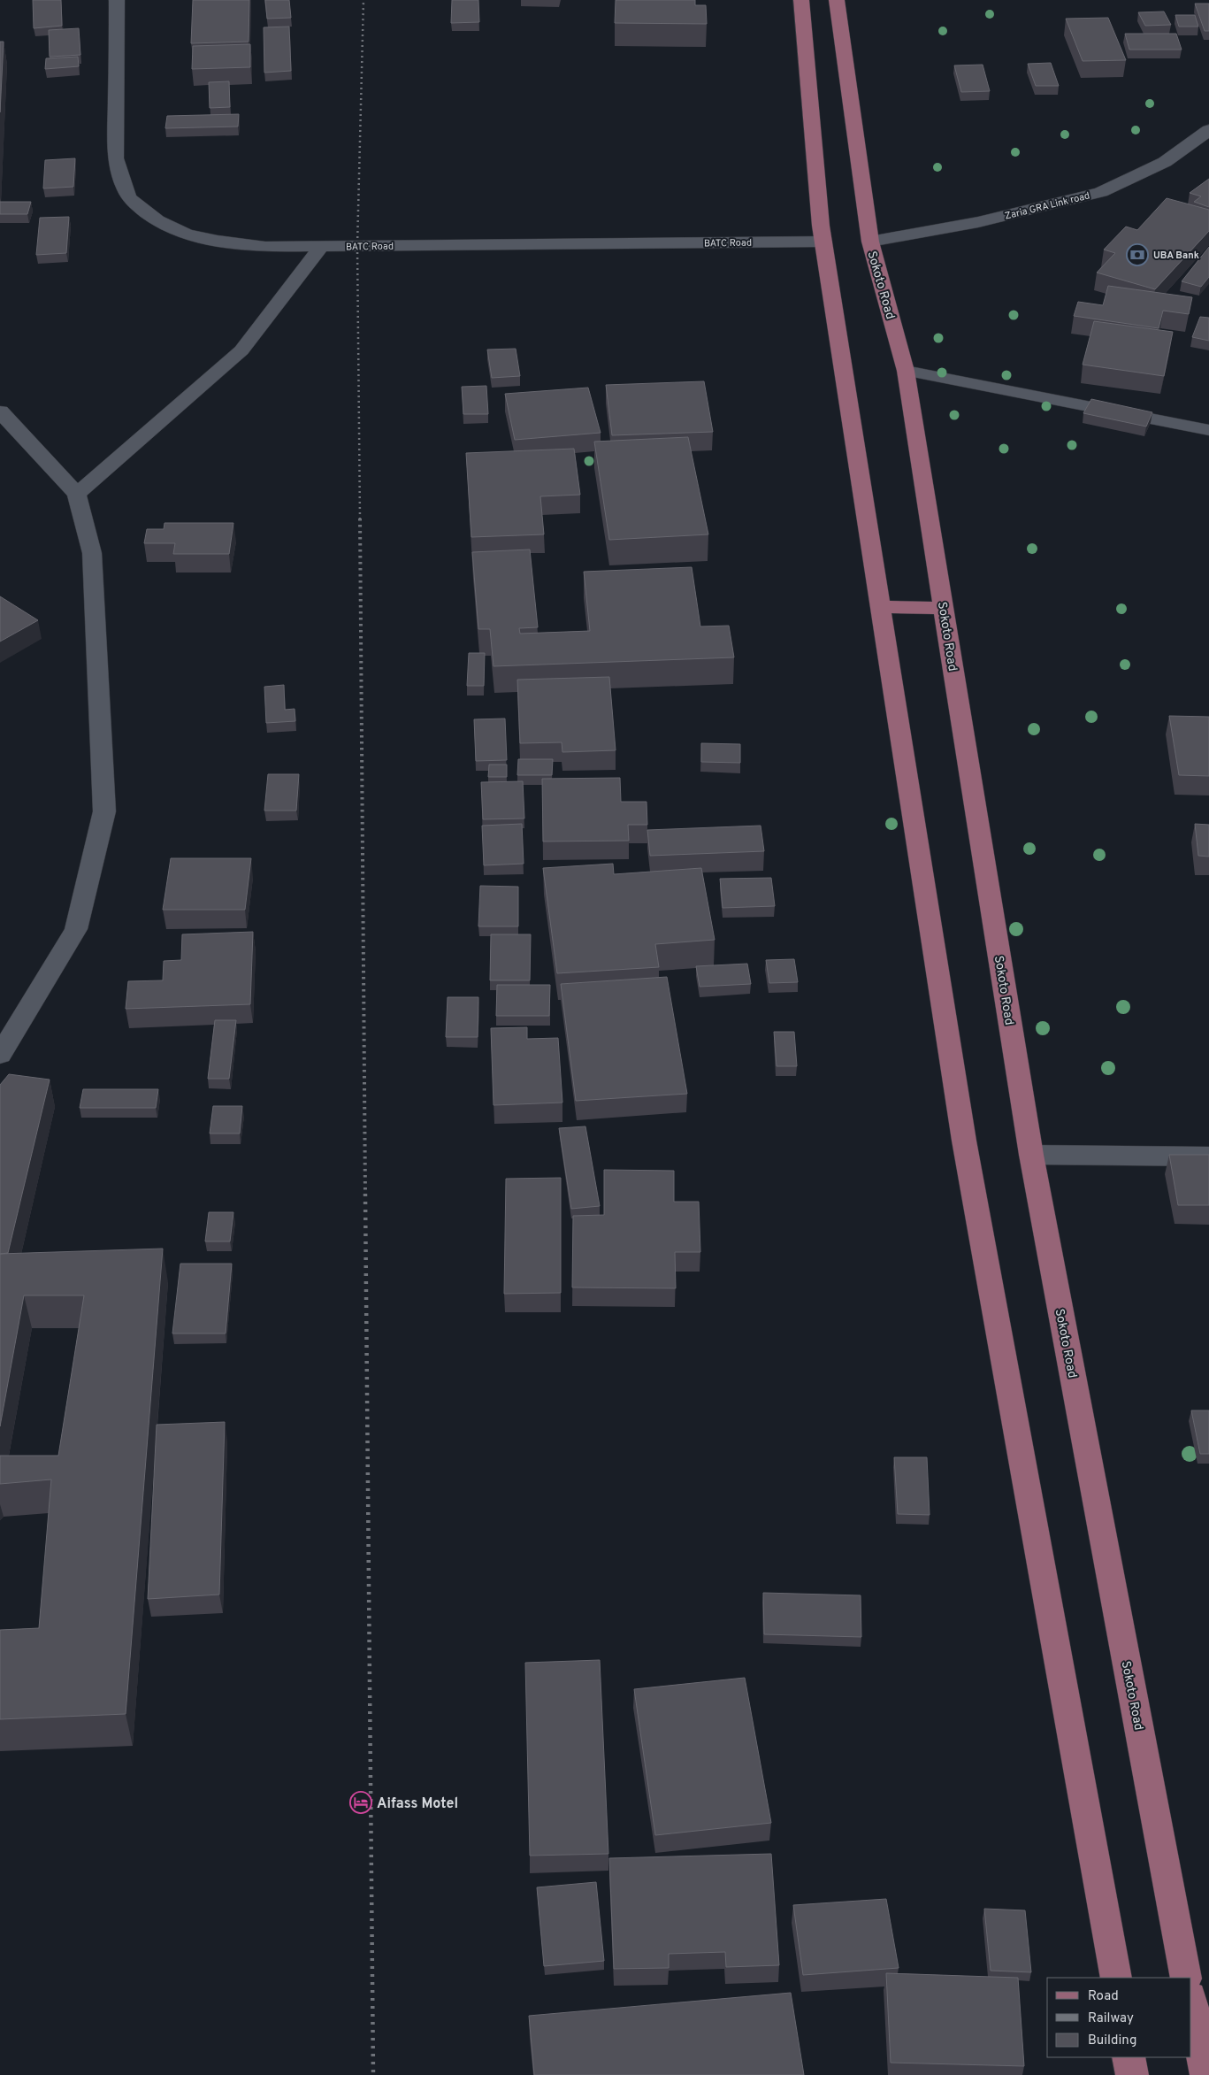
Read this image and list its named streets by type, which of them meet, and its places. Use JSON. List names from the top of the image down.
{
  "streets": {
    "main road": ["Sokoto Road"],
    "street": ["Zaria GRA Link road", "BATC Road"]
  },
  "crossings": [
    ["Zaria GRA Link road", "Sokoto Road"]
  ],
  "places": {
    "bank": ["UBA Bank"],
    "hotel": ["Aifass Motel"]
  },
  "legend": ["Road", "Railway", "Building"]
}
